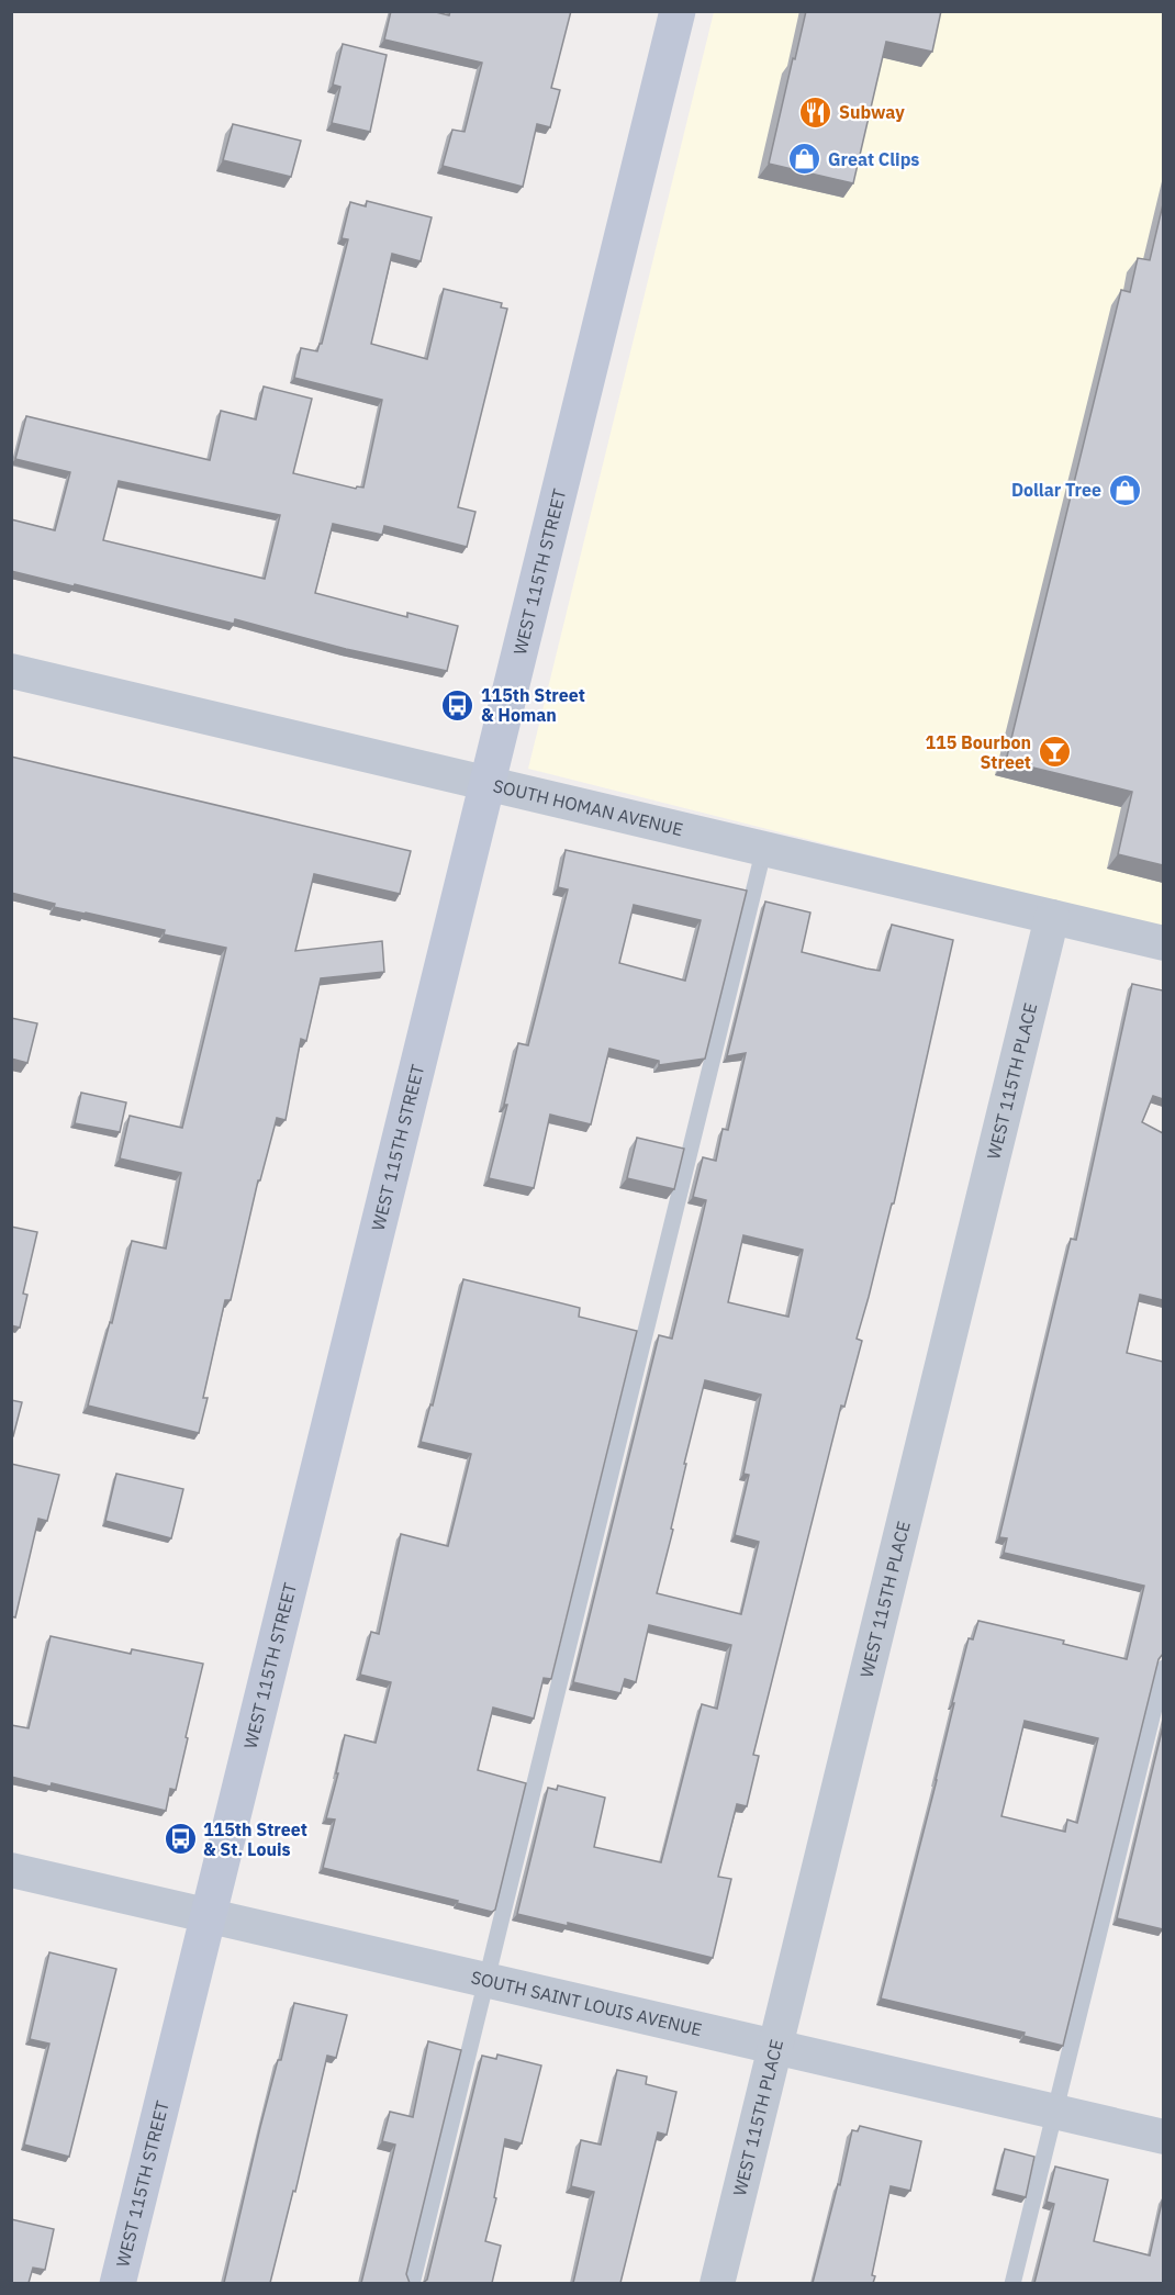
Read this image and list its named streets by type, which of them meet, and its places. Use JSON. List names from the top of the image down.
{
  "streets": {
    "street": [
      "WEST 115TH STREET",
      "SOUTH HOMAN AVENUE",
      "WEST 115TH PLACE",
      "SOUTH SAINT LOUIS AVENUE"
    ]
  },
  "crossings": [
    ["WEST 115TH STREET", "SOUTH HOMAN AVENUE"],
    ["WEST 115TH STREET", "SOUTH SAINT LOUIS AVENUE"],
    ["SOUTH HOMAN AVENUE", "WEST 115TH PLACE"],
    ["WEST 115TH PLACE", "SOUTH SAINT LOUIS AVENUE"]
  ],
  "places": {
    "restaurant": ["Subway"],
    "shop": ["Great Clips", "Dollar Tree"],
    "bus stop": ["115th Street & Homan", "115th Street & St. Louis"],
    "bar": ["115 Bourbon Street"]
  }
}
